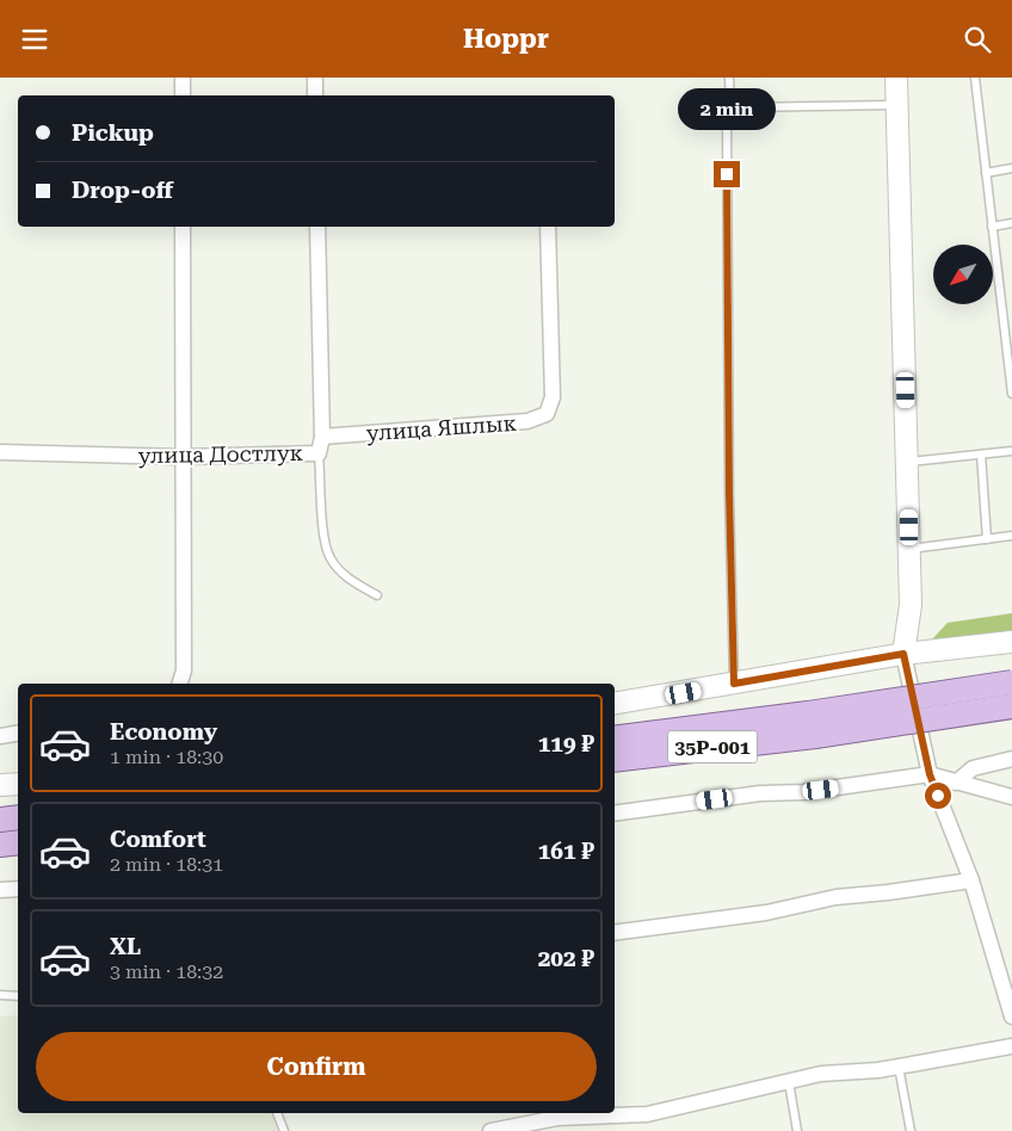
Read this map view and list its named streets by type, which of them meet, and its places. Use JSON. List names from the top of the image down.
{
  "streets": {
    "main road": ["35Р-001"],
    "street": ["улица Яшлык", "улица Достлук"]
  },
  "crossings": [
    ["улица Яшлык", "улица Достлук"]
  ],
  "north": "bottom left",
  "page": {
    "header": "Hoppr",
    "bubble": "2 min",
    "banner": ["Pickup", "Drop-off"],
    "list": [
      {
        "name": "Economy",
        "note": "1 min · 18:30",
        "value": "119 ₽"
      },
      {
        "name": "Comfort",
        "note": "2 min · 18:31",
        "value": "161 ₽"
      },
      {
        "name": "XL",
        "note": "3 min · 18:32",
        "value": "202 ₽"
      }
    ],
    "buttons": "Confirm"
  }
}
